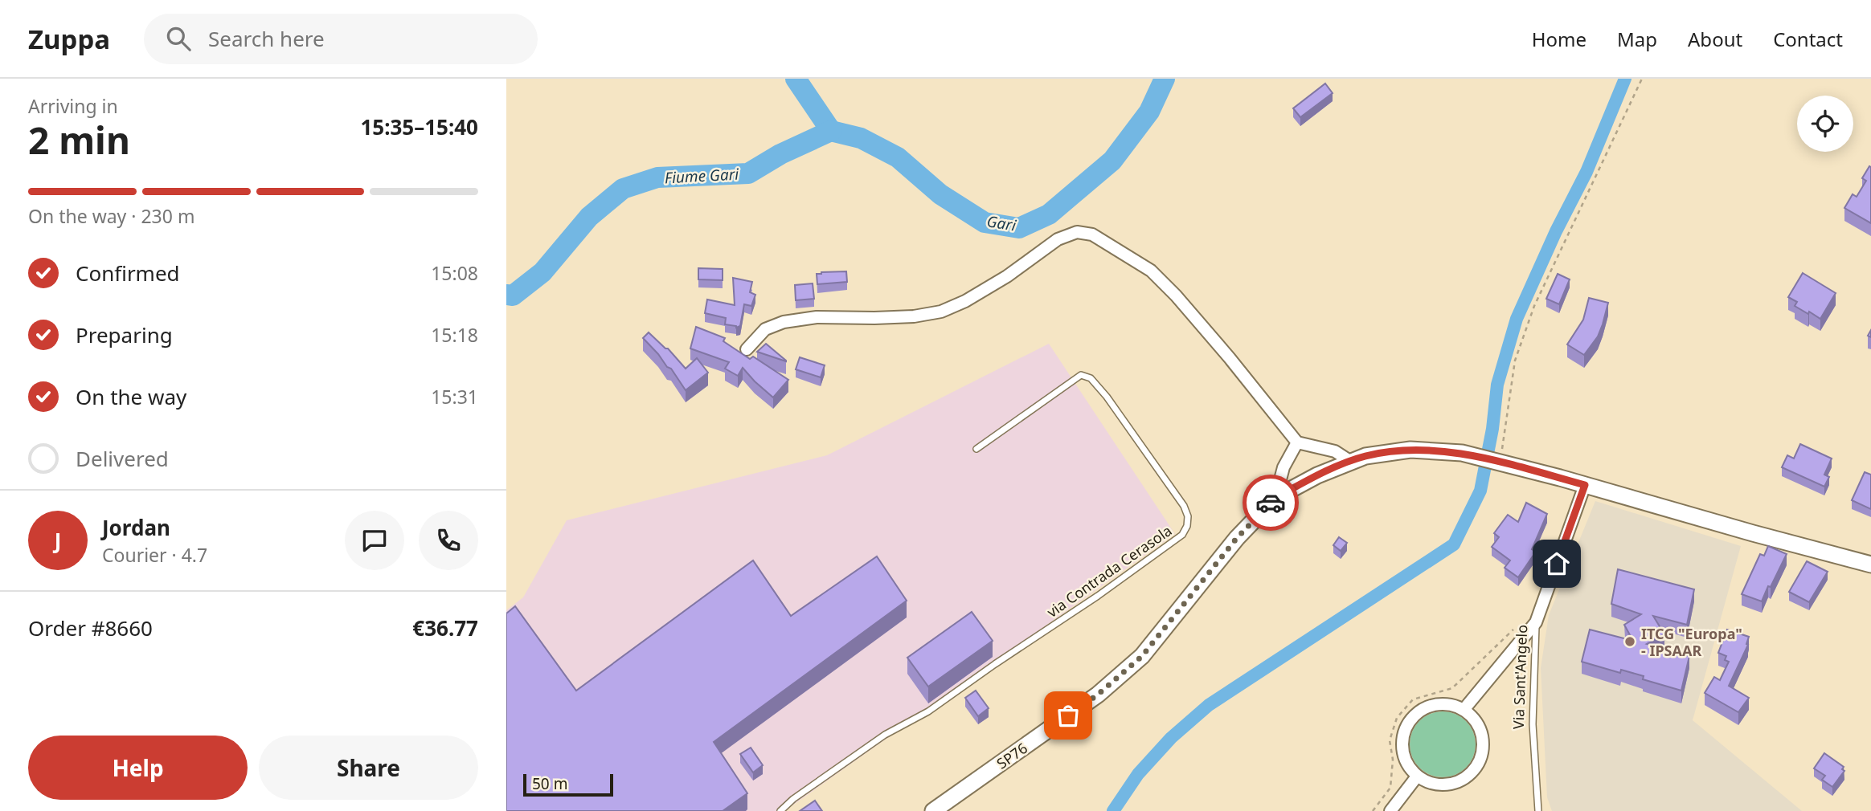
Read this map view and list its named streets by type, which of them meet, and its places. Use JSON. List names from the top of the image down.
{
  "streets": {
    "street": ["Via Sant'Angelo", "SP76"],
    "lane": ["via Contrada Cerasola"]
  },
  "crossings": [
    ["Via Sant'Angelo", "SP76"]
  ],
  "water": ["Fiume Gari", "Gari"],
  "places": ["ITCG \"Europa\" - IPSAAR"],
  "scale_bar": "50 m",
  "page": {
    "header": "Zuppa",
    "search": "Search here",
    "nav": [
      "Home",
      "Map",
      "About",
      "Contact"
    ],
    "heading": ["2 min", "Arriving in", "15:35–15:40"],
    "panel": [
      "Jordan",
      "Courier · 4.7",
      "Order #8660",
      "€36.77"
    ],
    "bar": "On the way · 230 m",
    "list": [
      ["Confirmed", "15:08"],
      ["Preparing", "15:18"],
      ["On the way", "15:31"],
      "Delivered"
    ],
    "round": "J",
    "buttons": ["Help", "Share"],
    "scale": "50 m"
  }
}
